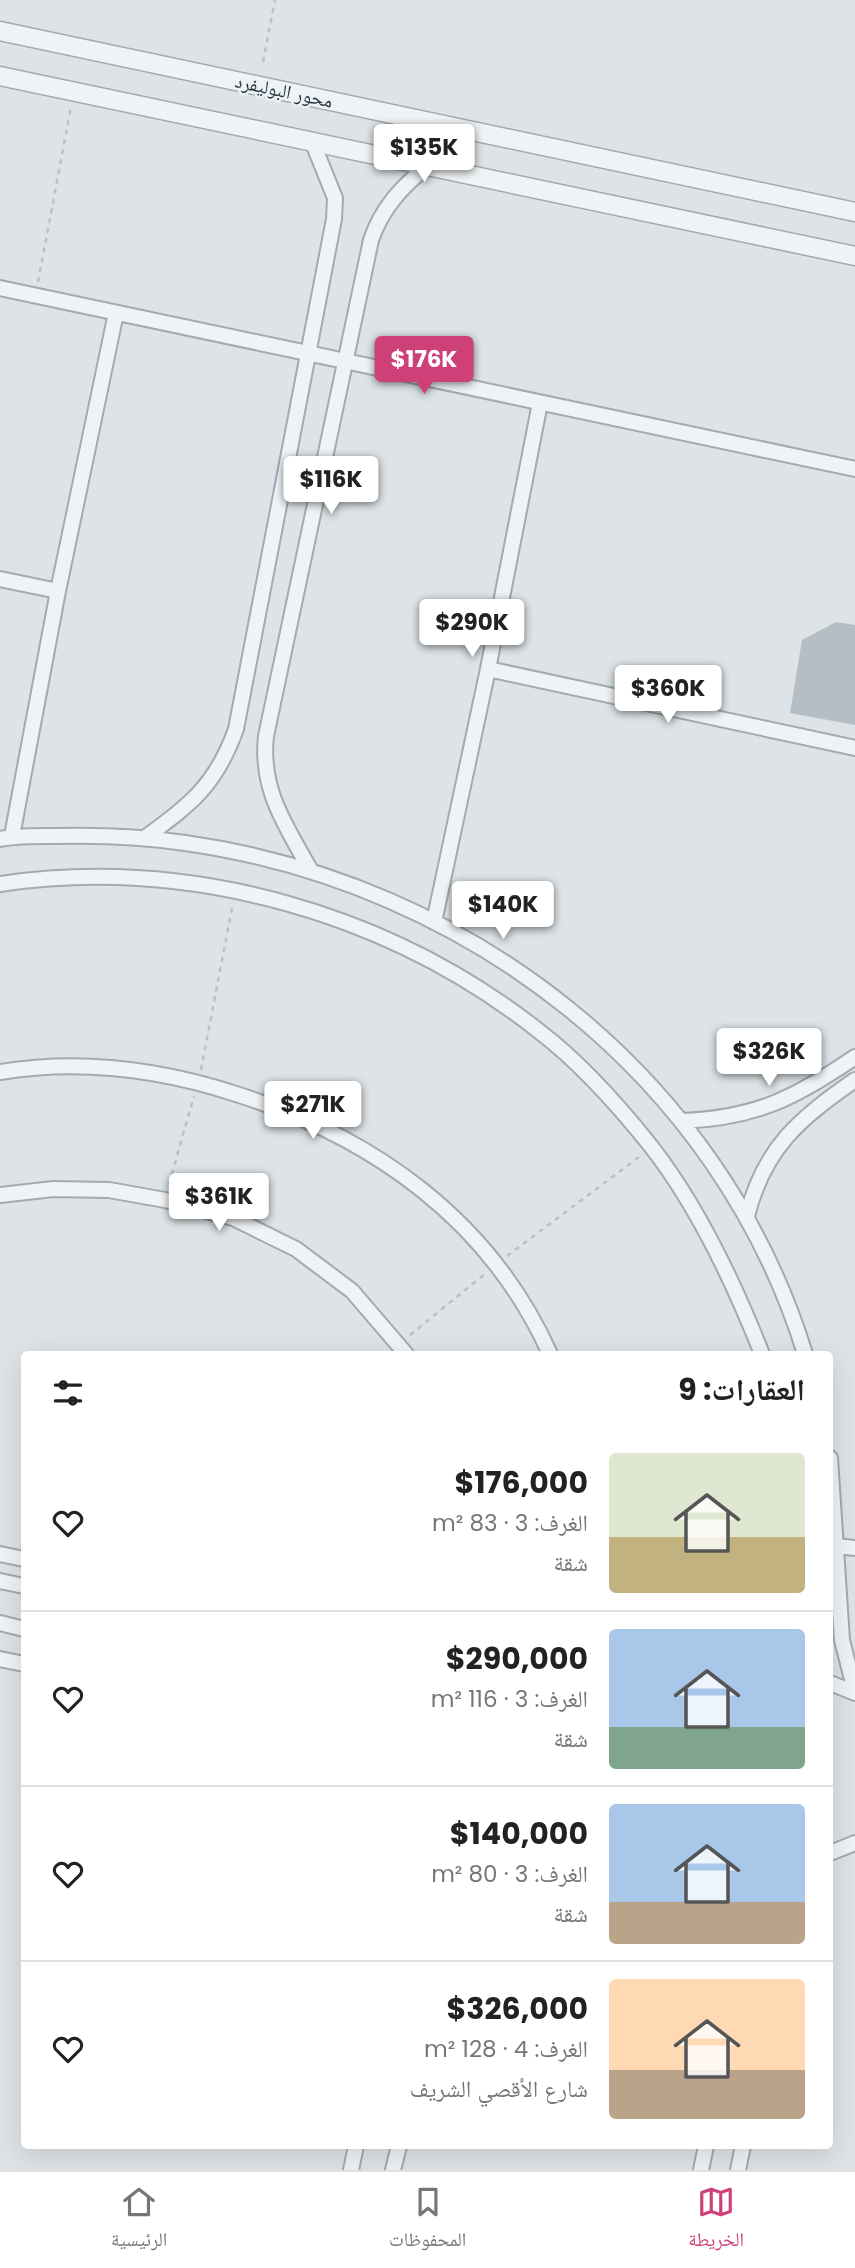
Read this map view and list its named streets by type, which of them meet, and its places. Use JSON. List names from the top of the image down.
{
  "streets": {
    "street": ["محور البوليفرد"]
  },
  "page": {
    "price": [
      "$135K",
      "$176K",
      "$116K",
      "$290K",
      "$360K",
      "$140K",
      "$326K",
      "$271K",
      "$361K"
    ],
    "heading": "العقارات: 9",
    "list": [
      {
        "name": "$176,000",
        "note": "الغرف: 3 · 83 m² · شقة"
      },
      {
        "name": "$290,000",
        "note": "الغرف: 3 · 116 m² · شقة"
      },
      {
        "name": "$140,000",
        "note": "الغرف: 3 · 80 m² · شقة"
      },
      {
        "name": "$326,000",
        "note": "الغرف: 4 · 128 m² · شارع الأقصي الشريف"
      }
    ],
    "tabs": ["الخريطة", "المحفوظات", "الرئيسية"]
  }
}
